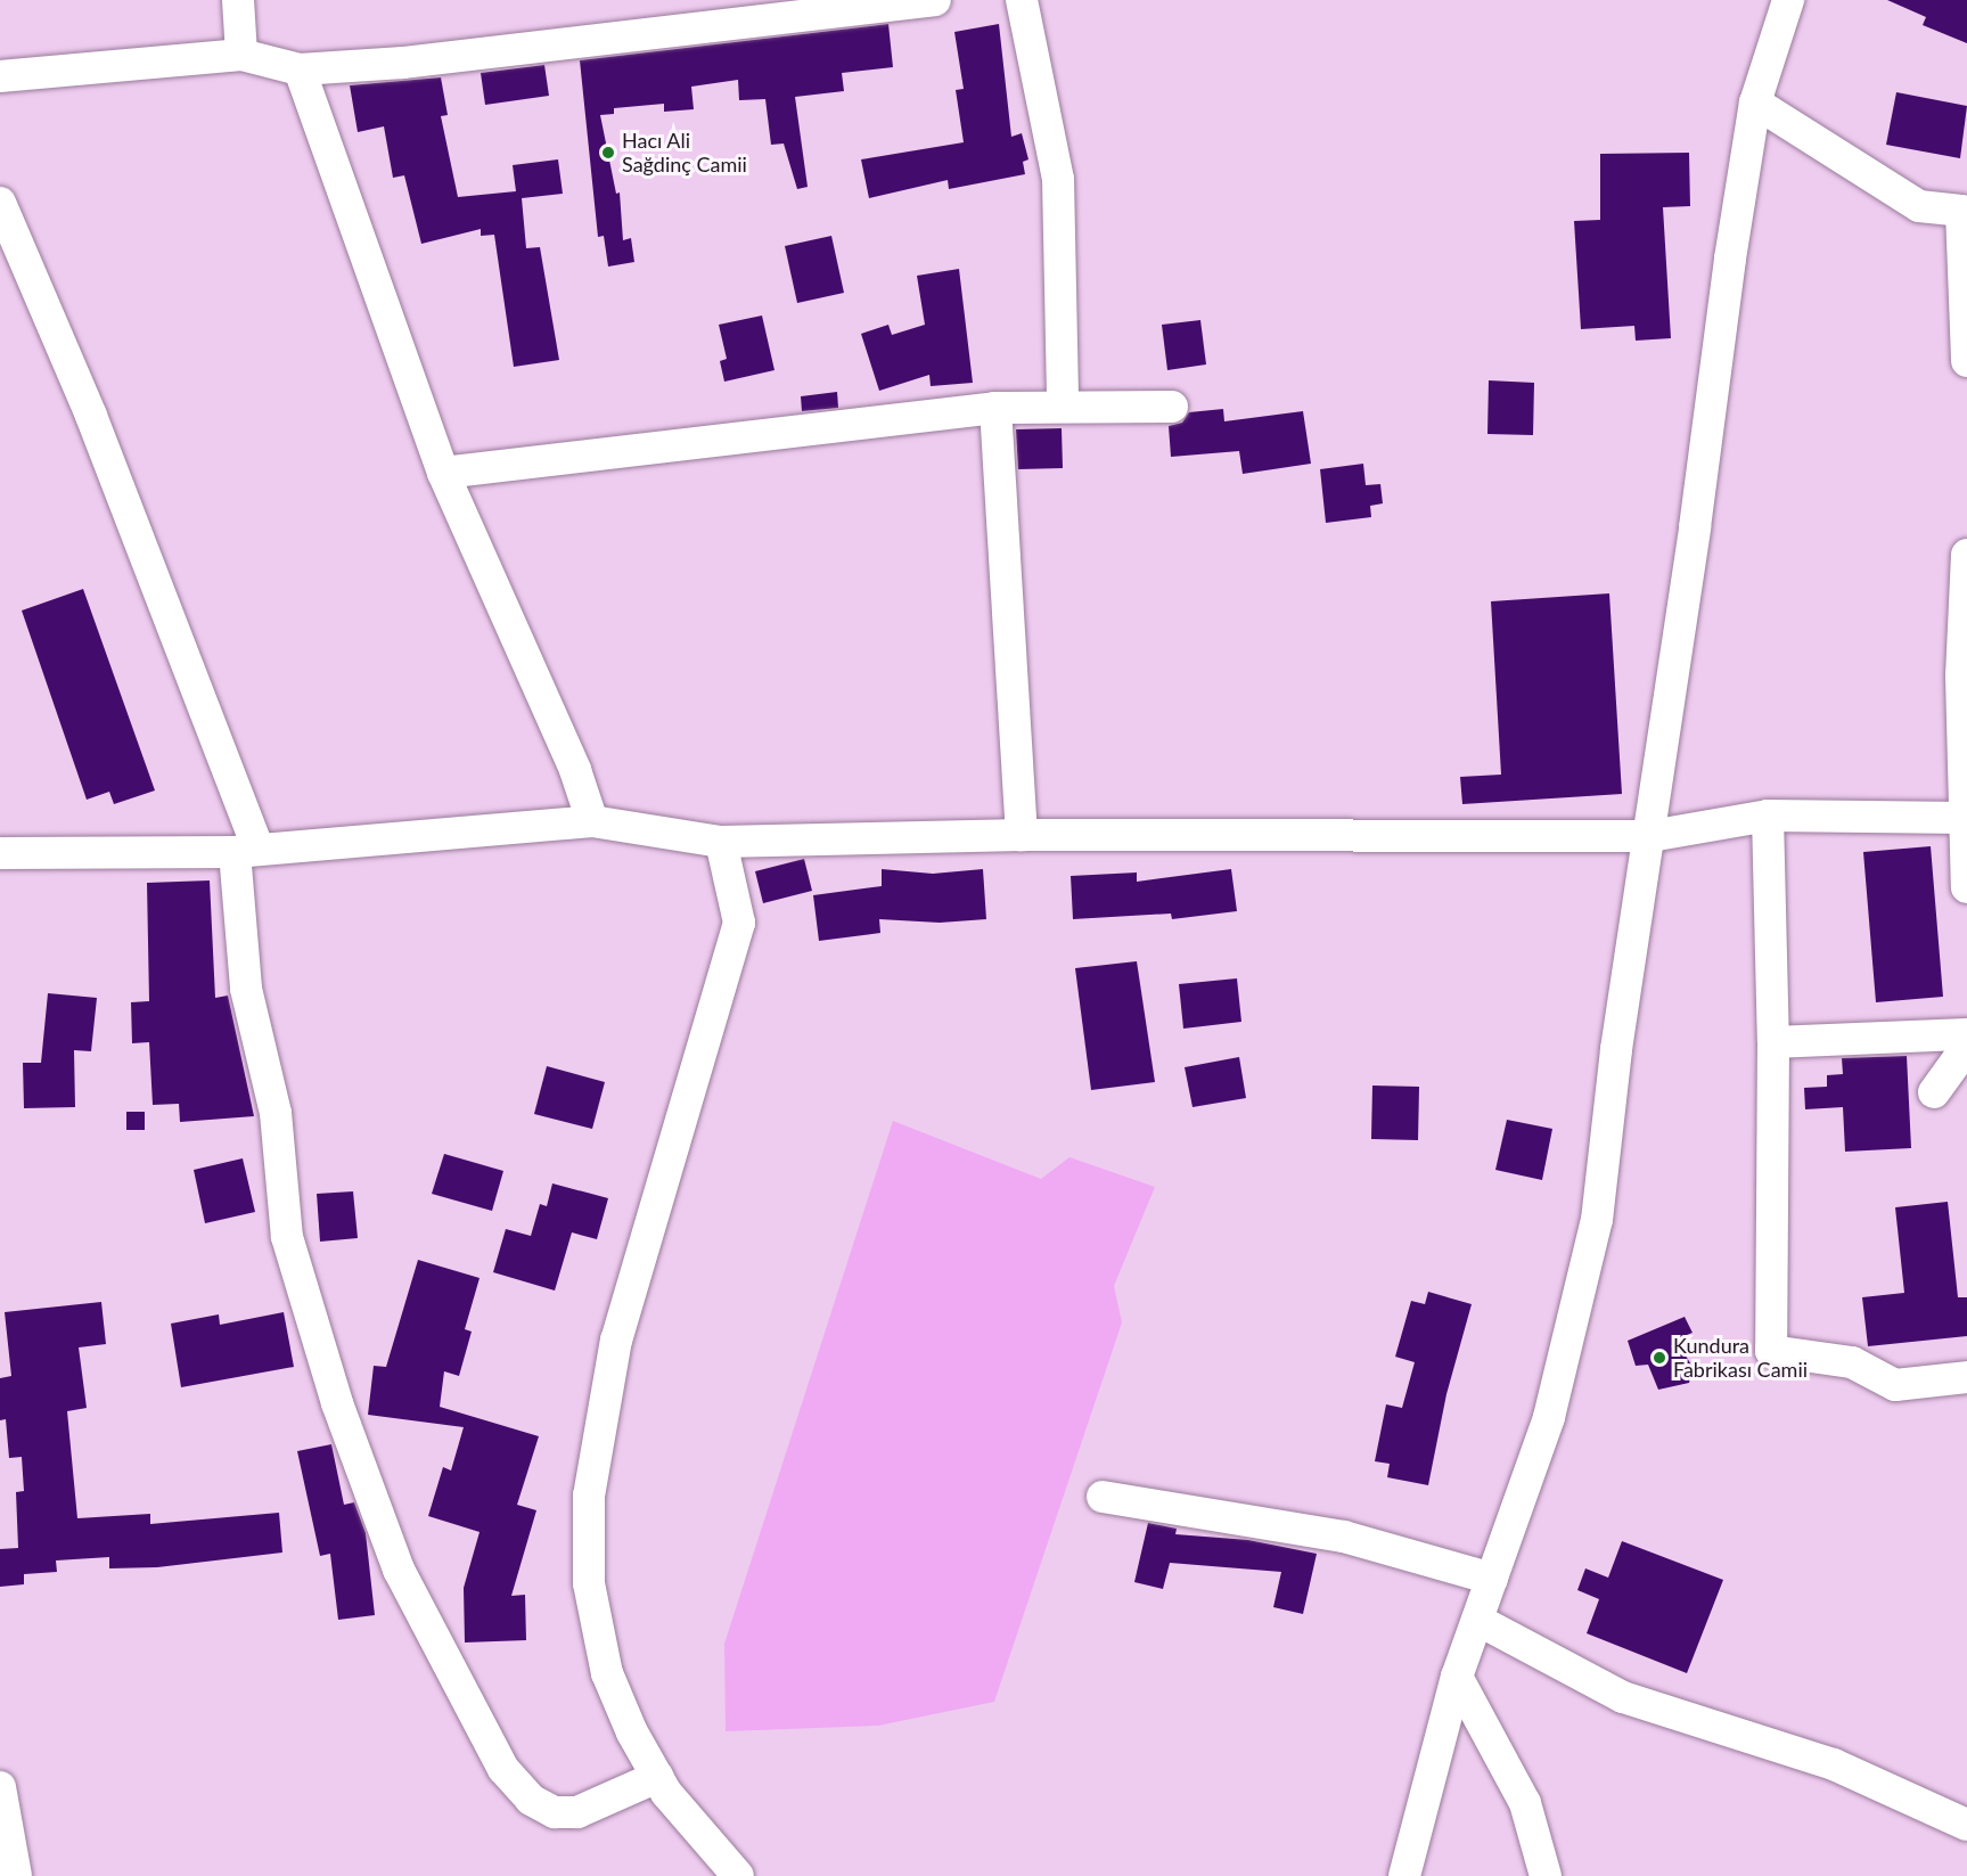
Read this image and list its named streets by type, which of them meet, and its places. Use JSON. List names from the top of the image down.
{
  "places": ["Hacı Ali Sağdinç Camii", "Kundura Fabrikası Camii"]
}
